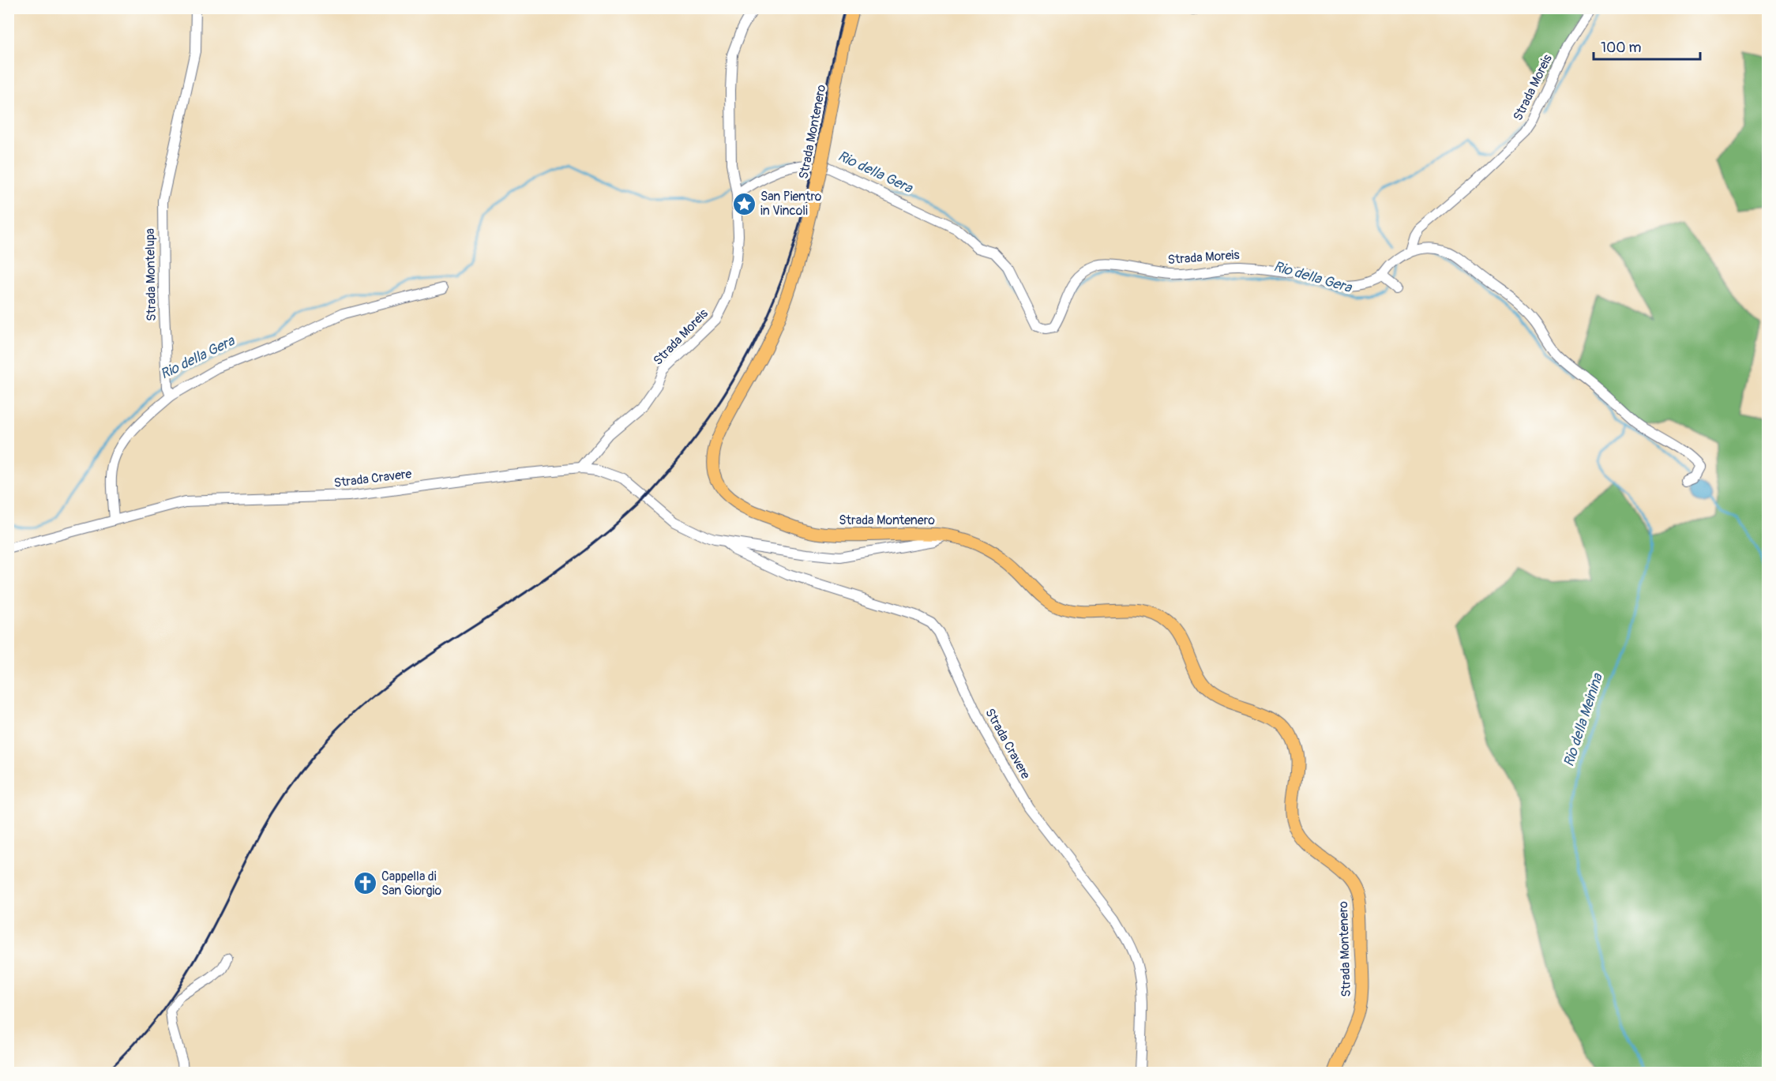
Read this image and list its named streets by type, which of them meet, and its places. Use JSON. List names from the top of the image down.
{
  "streets": {
    "main road": ["Strada Montenero"],
    "street": ["Strada Moreis", "Strada Montelupa", "Strada Cravere"]
  },
  "crossings": [
    ["Strada Moreis", "Strada Cravere"],
    ["Strada Montenero", "Strada Cravere"]
  ],
  "water": ["Rio della Gera", "Rio della Meinina"],
  "places": {
    "place": ["San Pientro in Vincoli"],
    "church": ["Cappella di San Giorgio"]
  },
  "scale_bar": "100 m"
}
